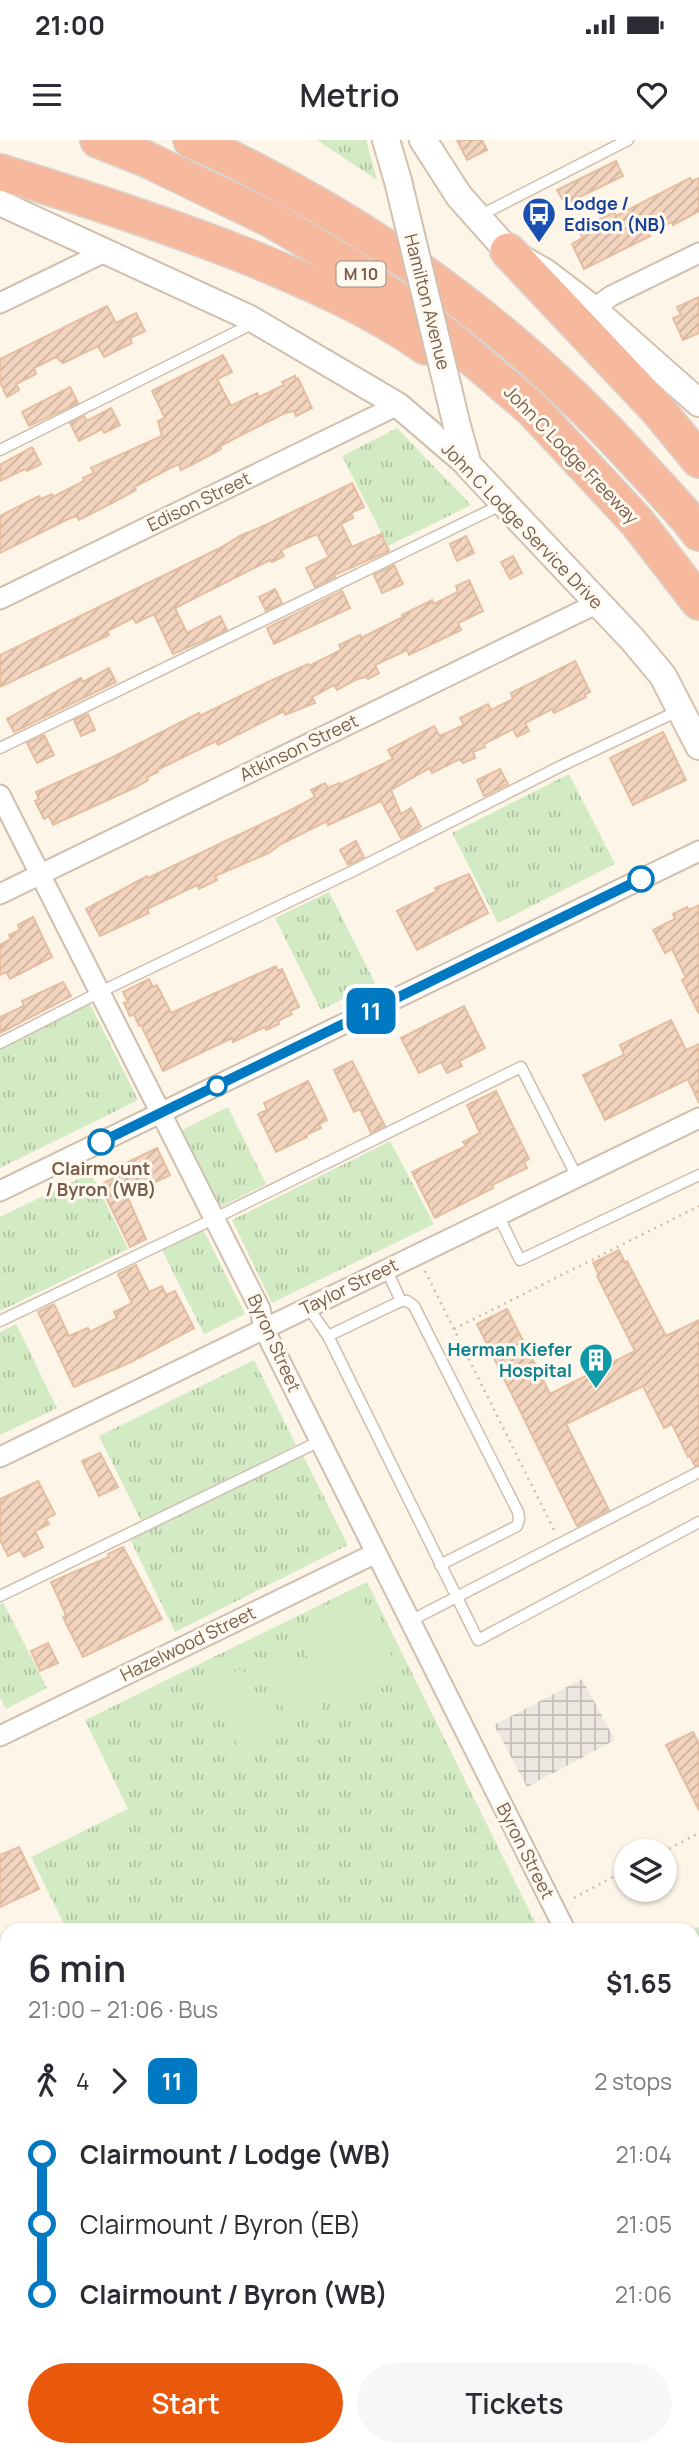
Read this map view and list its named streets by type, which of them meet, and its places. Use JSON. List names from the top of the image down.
{
  "streets": {
    "highway": ["M 10", "John C Lodge Freeway"],
    "main road": ["Hamilton Avenue", "John C Lodge Service Drive"],
    "street": [
      "Edison Street",
      "Atkinson Street",
      "Taylor Street",
      "Byron Street",
      "Hazelwood Street"
    ]
  },
  "crossings": [
    ["Hamilton Avenue", "John C Lodge Service Drive"],
    ["Edison Street", "John C Lodge Service Drive"],
    ["John C Lodge Service Drive", "Atkinson Street"],
    ["Atkinson Street", "Byron Street"],
    ["Taylor Street", "Byron Street"],
    ["Byron Street", "Hazelwood Street"]
  ],
  "places": {
    "bus stop": ["Lodge / Edison (NB)"],
    "other": ["Clairmount / Byron (WB)"],
    "building": ["Herman Kiefer Hospital"]
  },
  "lines": ["bus line 11"],
  "page": {
    "status": "21:00",
    "header": "Metrio",
    "on_map": "11",
    "heading": ["6 min", "21:00 – 21:06 · Bus", "$1.65"],
    "legs": ["4", "11", "2 stops"],
    "list": [
      {
        "name": "Clairmount / Lodge (WB)",
        "value": "21:04"
      },
      {
        "name": "Clairmount / Byron (EB)",
        "value": "21:05"
      },
      {
        "name": "Clairmount / Byron (WB)",
        "value": "21:06"
      }
    ],
    "buttons": ["Start", "Tickets"]
  }
}
